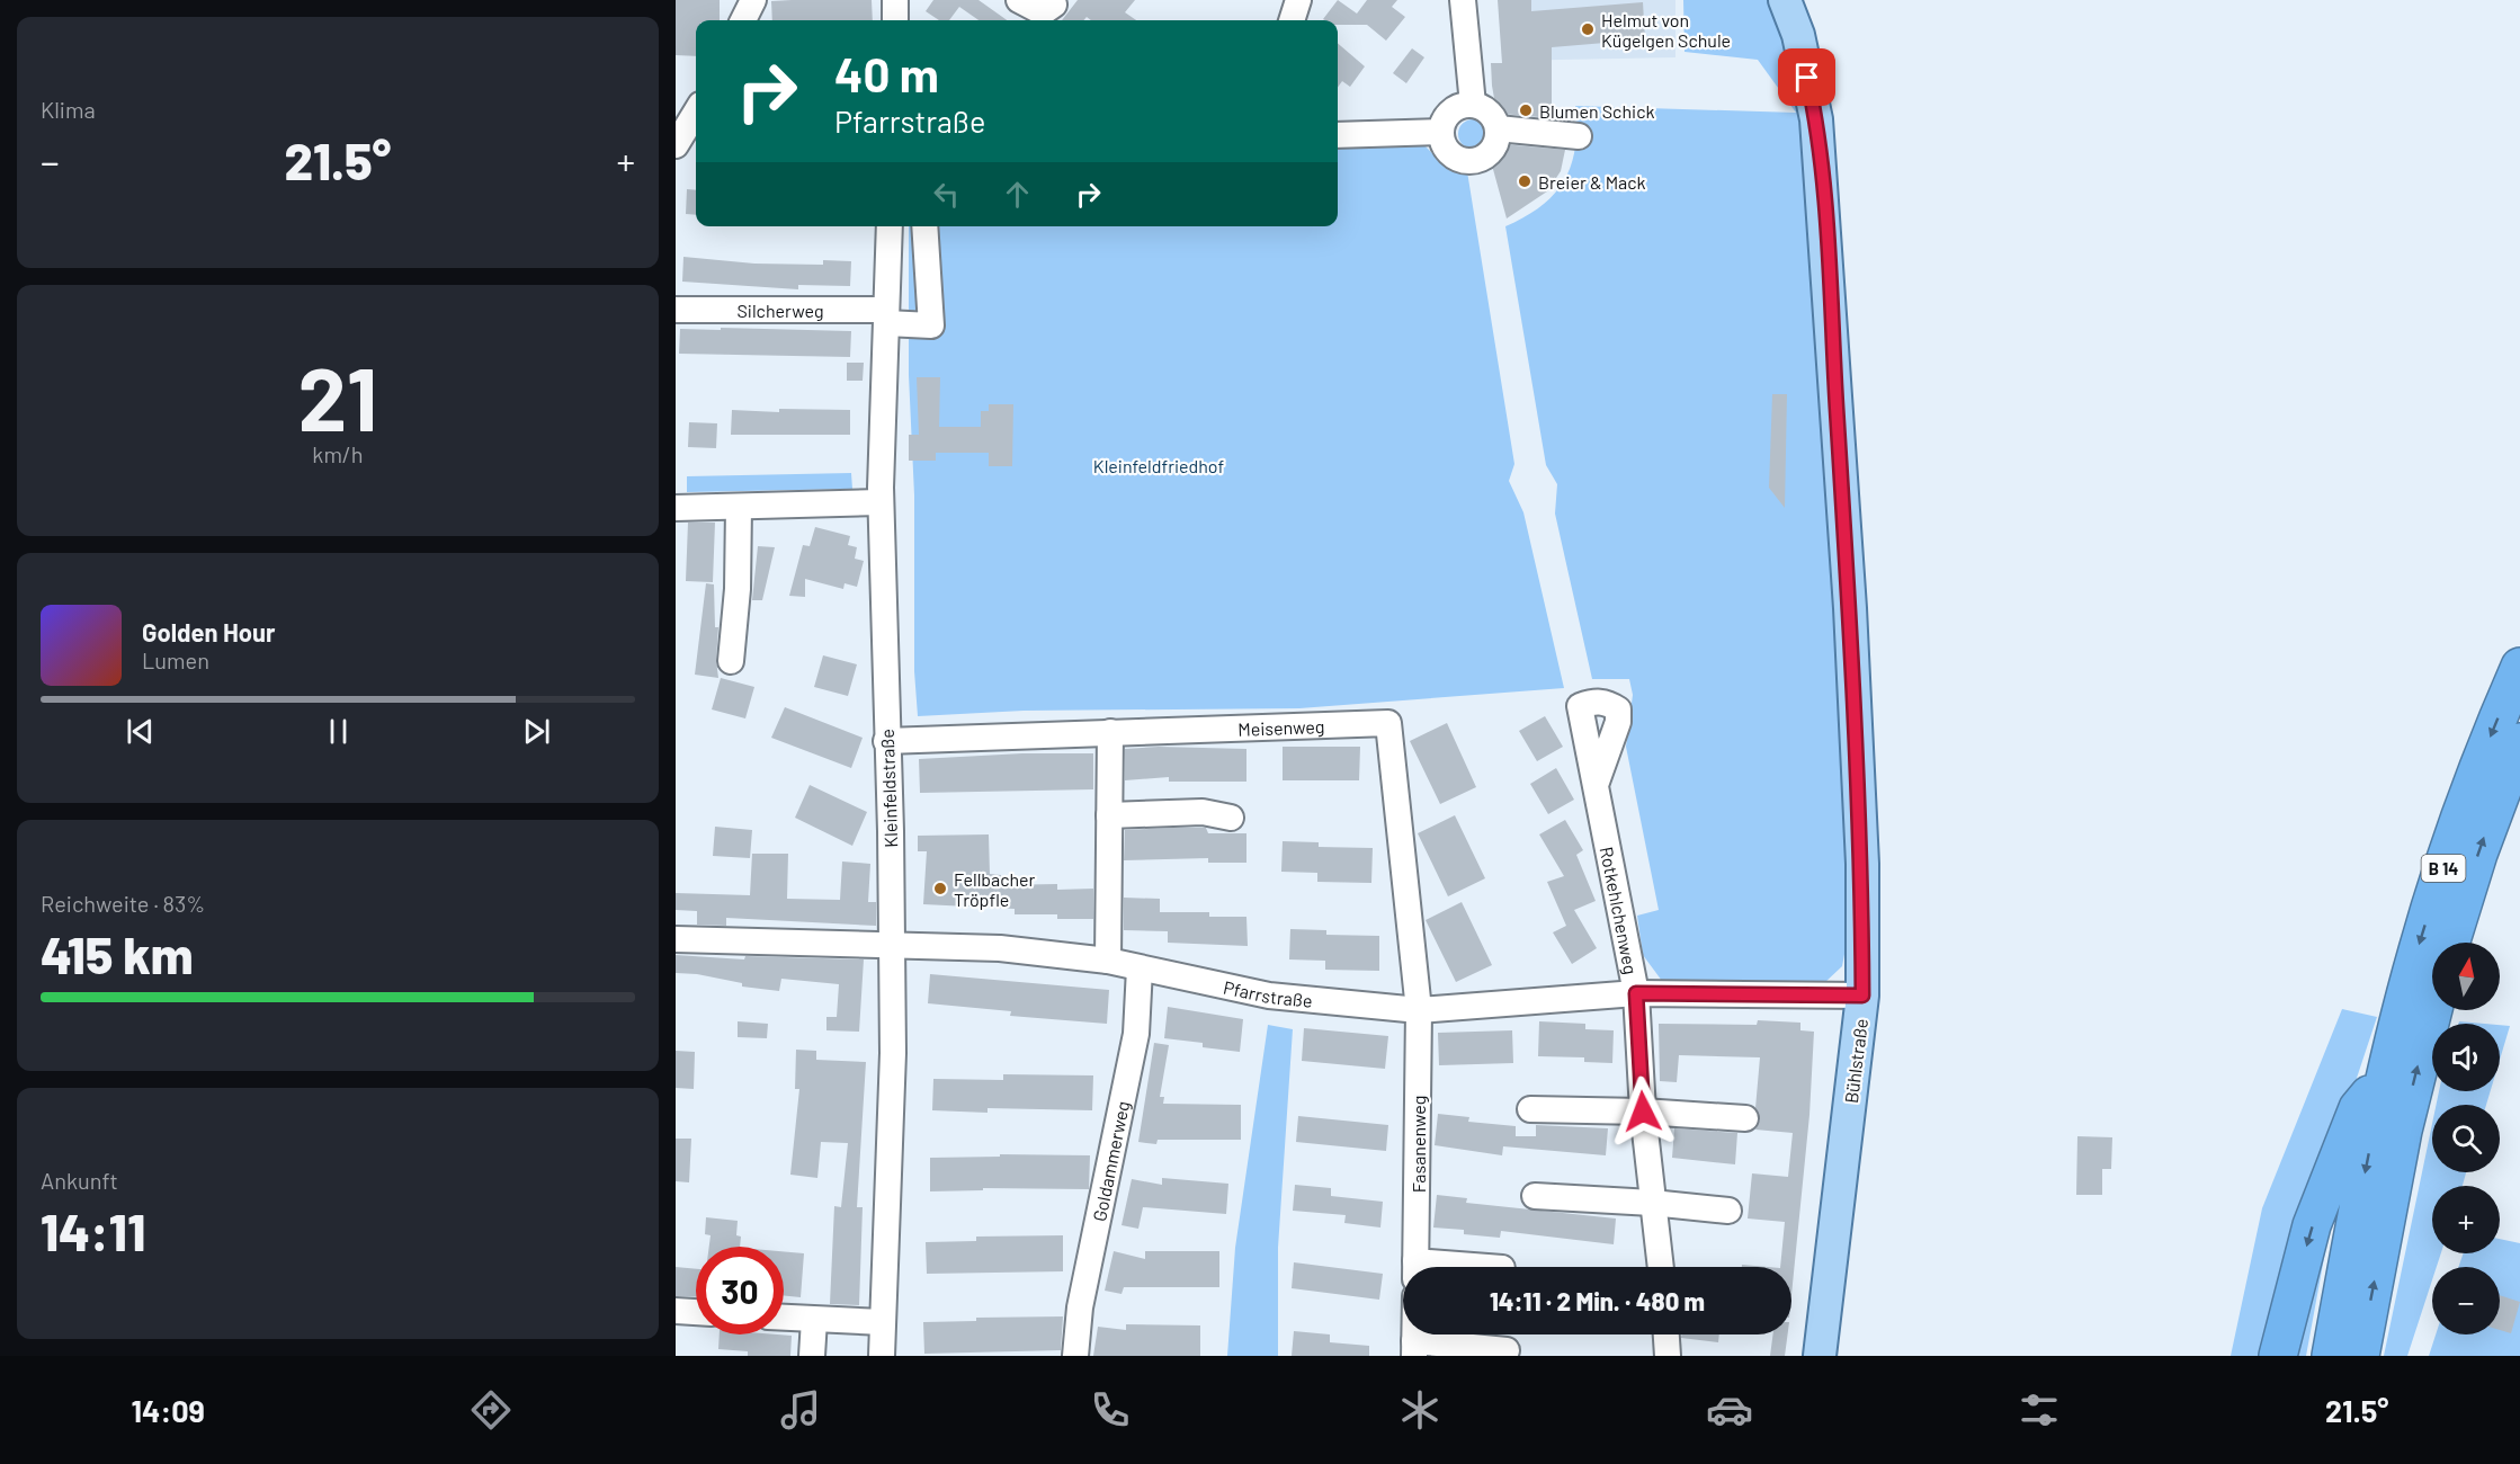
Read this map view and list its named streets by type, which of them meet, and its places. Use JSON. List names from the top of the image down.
{
  "streets": {
    "highway": ["B 14"],
    "main road": ["Bühlstraße"],
    "street": [
      "Silcherweg",
      "Meisenweg",
      "Kleinfeldstraße",
      "Rotkehlchenweg",
      "Pfarrstraße",
      "Fasanenweg",
      "Goldammerweg"
    ]
  },
  "crossings": [
    ["Silcherweg", "Kleinfeldstraße"],
    ["Meisenweg", "Kleinfeldstraße"],
    ["Meisenweg", "Pfarrstraße"],
    ["Meisenweg", "Fasanenweg"],
    ["Kleinfeldstraße", "Pfarrstraße"],
    ["Rotkehlchenweg", "Pfarrstraße"],
    ["Pfarrstraße", "Bühlstraße"],
    ["Pfarrstraße", "Fasanenweg"],
    ["Pfarrstraße", "Goldammerweg"]
  ],
  "parks": ["Kleinfeldfriedhof"],
  "places": [
    "Helmut von Kügelgen Schule",
    "Blumen Schick",
    "Breier & Mack",
    "Fellbacher Tröpfle"
  ],
  "north": "top",
  "page": {
    "tile": [
      "Klima",
      ["21", "km/h"],
      ["Reichweite · 83%", "415 km"],
      ["Ankunft", "14:11"]
    ],
    "turn": ["40 m", "Pfarrstraße"],
    "heat": ["−", "21.5°", "+"],
    "song": ["Golden Hour", "Lumen"],
    "map_buttons": ["+", "−"],
    "limit": "30",
    "trip": "14:11 · 2 Min. · 480 m",
    "tabs": ["14:09", "21.5°"]
  }
}
